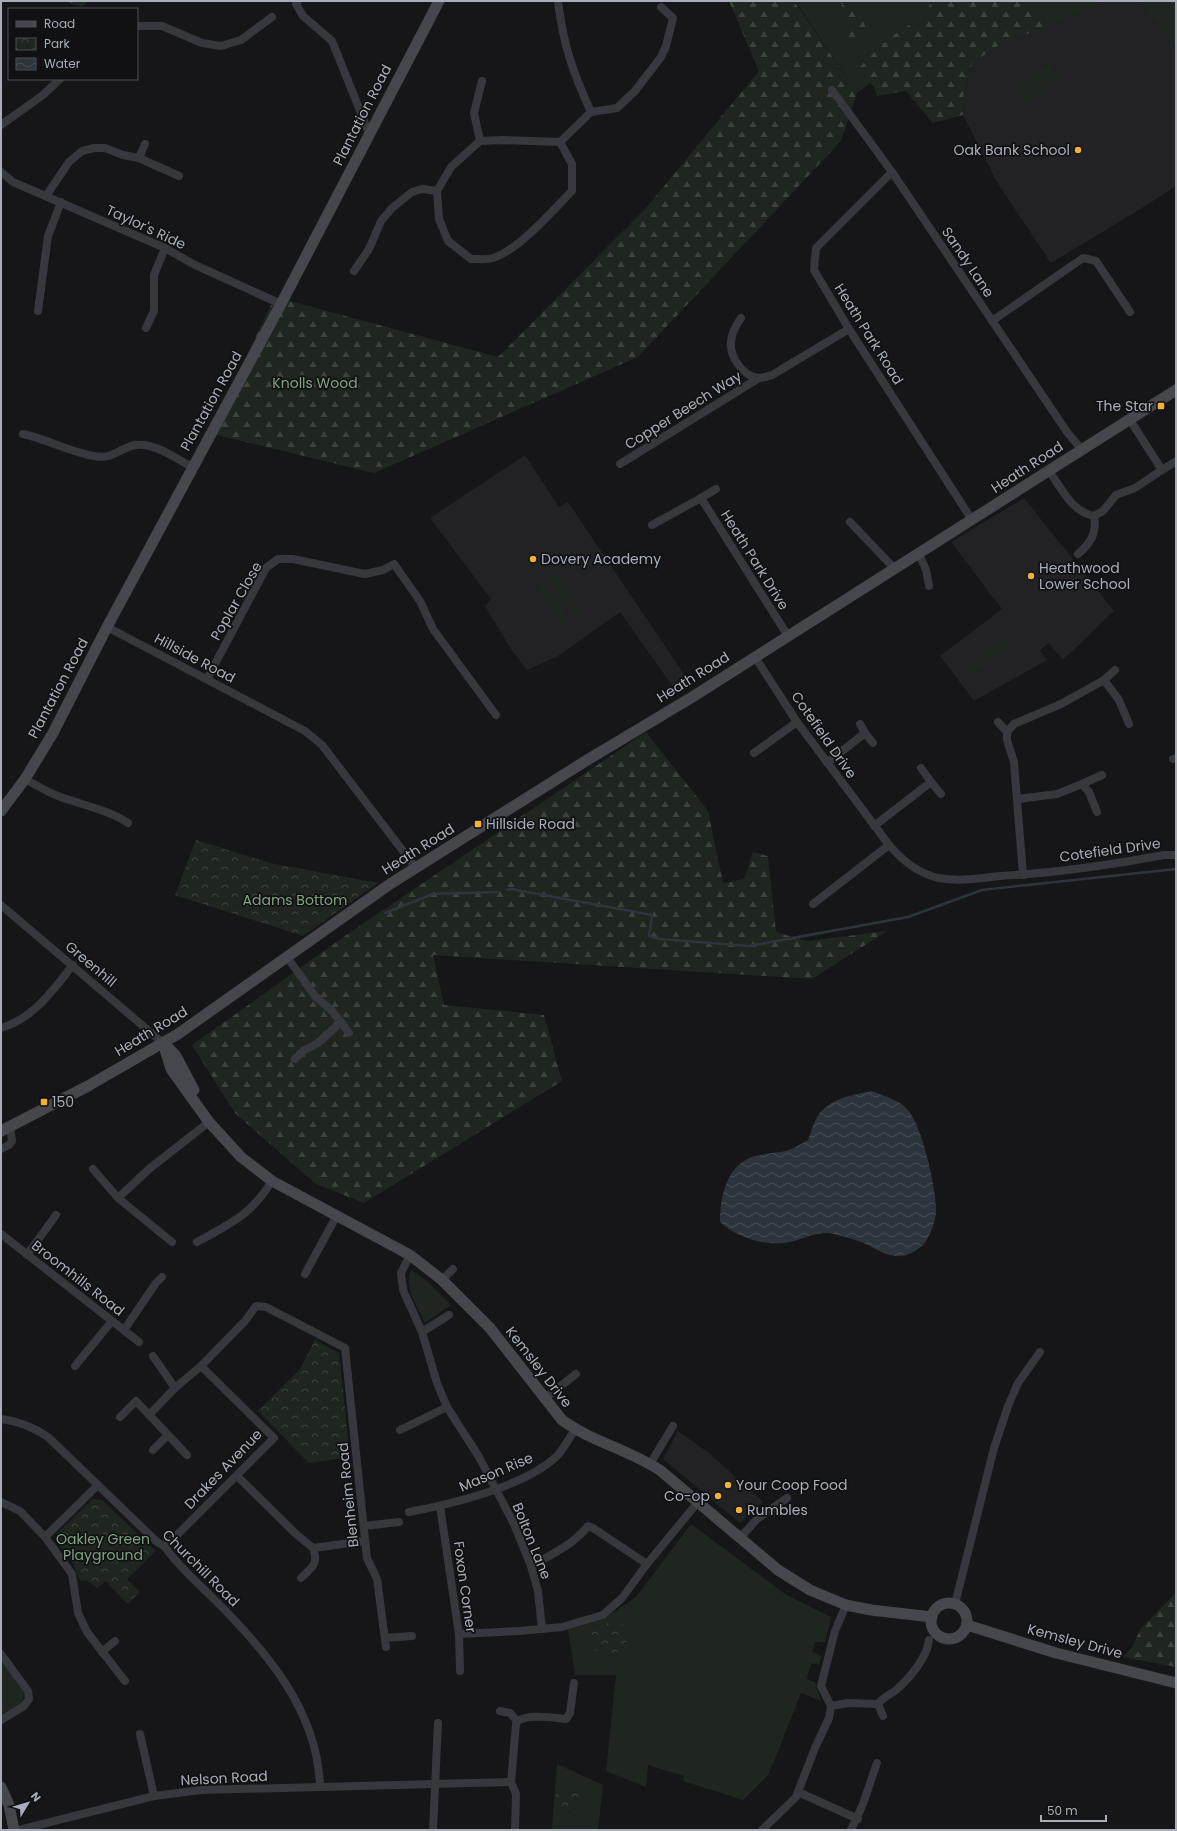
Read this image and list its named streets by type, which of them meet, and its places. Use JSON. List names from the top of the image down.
{
  "streets": {
    "street": [
      "Plantation Road",
      "Taylor's Ride",
      "Sandy Lane",
      "Heath Park Road",
      "Copper Beech Way",
      "Heath Road",
      "Heath Park Drive",
      "Poplar Close",
      "Hillside Road",
      "Cotefield Drive",
      "Greenhill",
      "Broomhills Road",
      "Kemsley Drive",
      "Drakes Avenue",
      "Mason Rise",
      "Blenheim Road",
      "Bolton Lane",
      "Churchill Road",
      "Foxon Corner",
      "Nelson Road"
    ]
  },
  "crossings": [
    ["Plantation Road", "Taylor's Ride"],
    ["Plantation Road", "Hillside Road"],
    ["Sandy Lane", "Heath Park Road"],
    ["Sandy Lane", "Heath Road"],
    ["Heath Park Road", "Copper Beech Way"],
    ["Heath Park Road", "Heath Road"],
    ["Heath Road", "Heath Park Drive"],
    ["Heath Road", "Hillside Road"],
    ["Heath Road", "Cotefield Drive"],
    ["Heath Road", "Greenhill"],
    ["Heath Road", "Kemsley Drive"],
    ["Poplar Close", "Hillside Road"],
    ["Greenhill", "Kemsley Drive"],
    ["Kemsley Drive", "Mason Rise"],
    ["Kemsley Drive", "Bolton Lane"],
    ["Drakes Avenue", "Blenheim Road"],
    ["Drakes Avenue", "Churchill Road"],
    ["Mason Rise", "Bolton Lane"],
    ["Mason Rise", "Foxon Corner"],
    ["Churchill Road", "Nelson Road"]
  ],
  "parks": ["Knolls Wood", "Adams Bottom", "Oakley Green Playground"],
  "places": {
    "other": [
      "Oak Bank School",
      "Dovery Academy",
      "Heathwood Lower School",
      "Your Coop Food",
      "Co-op",
      "Rumbles"
    ],
    "transit": ["The Star", "Hillside Road", "150"]
  },
  "legend": ["Road", "Park", "Water"],
  "scale_bar": "50 m",
  "north": "top right"
}
